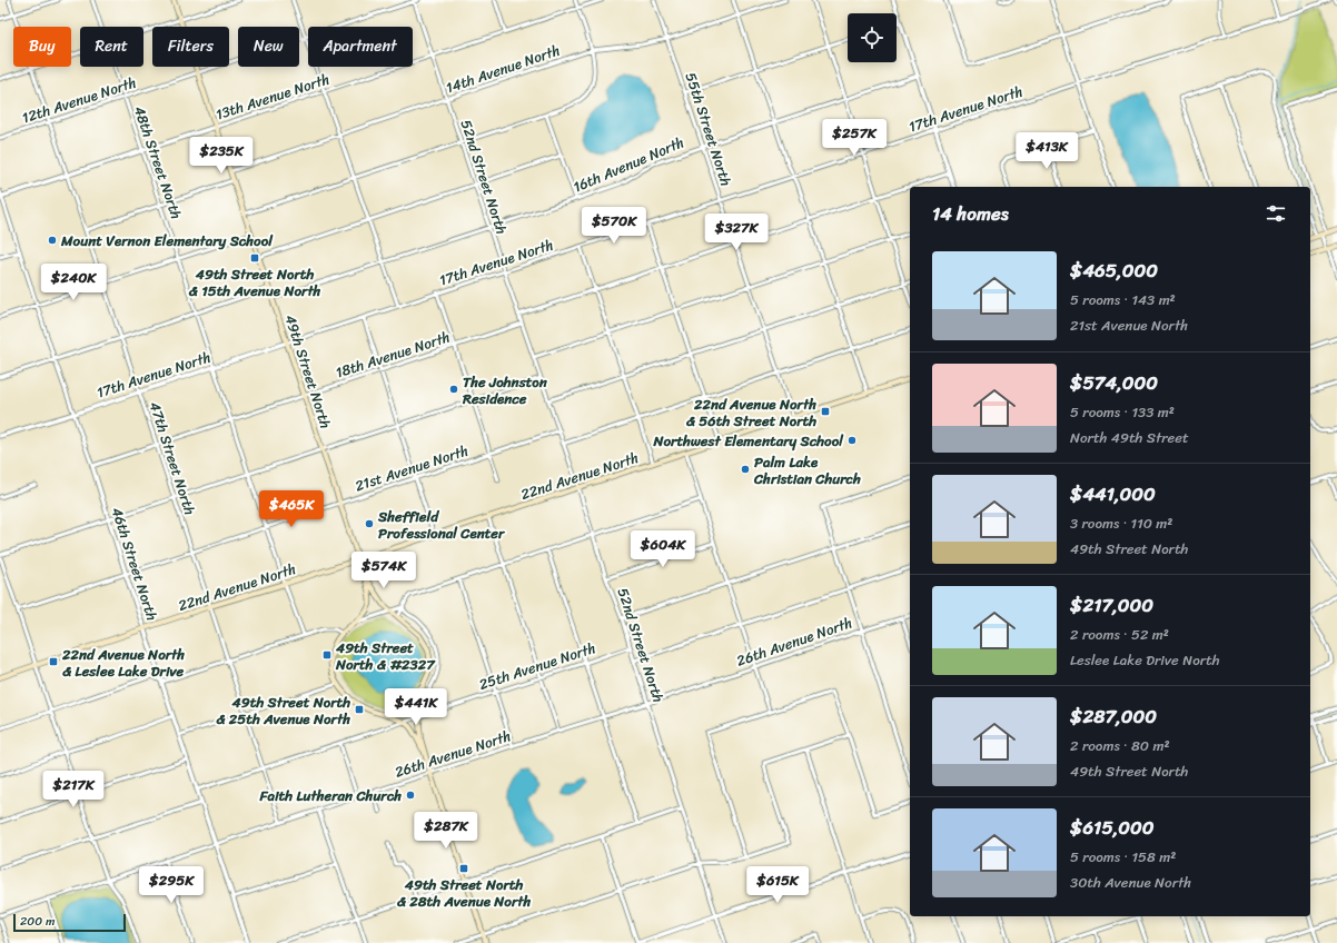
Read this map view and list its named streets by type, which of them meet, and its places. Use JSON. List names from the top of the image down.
{
  "streets": {
    "main road": ["49th Street North", "22nd Avenue North"],
    "street": [
      "14th Avenue North",
      "13th Avenue North",
      "12th Avenue North",
      "17th Avenue North",
      "55th Street North",
      "48th Street North",
      "16th Avenue North",
      "52nd Street North",
      "18th Avenue North",
      "47th Street North",
      "21st Avenue North",
      "46th Street North",
      "26th Avenue North",
      "25th Avenue North"
    ]
  },
  "crossings": [
    ["14th Avenue North", "55th Street North"],
    ["14th Avenue North", "52nd Street North"],
    ["14th Avenue North", "49th Street North"],
    ["13th Avenue North", "48th Street North"],
    ["13th Avenue North", "52nd Street North"],
    ["13th Avenue North", "49th Street North"],
    ["13th Avenue North", "47th Street North"],
    ["13th Avenue North", "46th Street North"],
    ["12th Avenue North", "48th Street North"],
    ["12th Avenue North", "52nd Street North"],
    ["12th Avenue North", "49th Street North"],
    ["12th Avenue North", "47th Street North"],
    ["17th Avenue North", "55th Street North"],
    ["17th Avenue North", "48th Street North"],
    ["17th Avenue North", "52nd Street North"],
    ["17th Avenue North", "49th Street North"],
    ["17th Avenue North", "47th Street North"],
    ["17th Avenue North", "46th Street North"],
    ["55th Street North", "16th Avenue North"],
    ["55th Street North", "22nd Avenue North"],
    ["48th Street North", "18th Avenue North"],
    ["48th Street North", "21st Avenue North"],
    ["48th Street North", "22nd Avenue North"],
    ["16th Avenue North", "52nd Street North"],
    ["16th Avenue North", "49th Street North"],
    ["52nd Street North", "18th Avenue North"],
    ["52nd Street North", "21st Avenue North"],
    ["52nd Street North", "22nd Avenue North"],
    ["52nd Street North", "26th Avenue North"],
    ["52nd Street North", "25th Avenue North"],
    ["18th Avenue North", "49th Street North"],
    ["18th Avenue North", "47th Street North"],
    ["18th Avenue North", "46th Street North"],
    ["49th Street North", "21st Avenue North"],
    ["49th Street North", "22nd Avenue North"],
    ["49th Street North", "26th Avenue North"],
    ["49th Street North", "25th Avenue North"],
    ["47th Street North", "21st Avenue North"],
    ["47th Street North", "22nd Avenue North"],
    ["47th Street North", "26th Avenue North"],
    ["47th Street North", "25th Avenue North"],
    ["21st Avenue North", "46th Street North"],
    ["22nd Avenue North", "46th Street North"],
    ["46th Street North", "26th Avenue North"],
    ["46th Street North", "25th Avenue North"]
  ],
  "places": {
    "other": [
      "Mount Vernon Elementary School",
      "The Johnston Residence",
      "Northwest Elementary School",
      "Palm Lake Christian Church",
      "Sheffield Professional Center",
      "Faith Lutheran Church"
    ],
    "transit": [
      "49th Street North & 15th Avenue North",
      "22nd Avenue North & 56th Street North",
      "49th Street North & #2327",
      "22nd Avenue North & Leslee Lake Drive",
      "49th Street North & 25th Avenue North",
      "49th Street North & 28th Avenue North"
    ]
  },
  "scale_bar": "200 m",
  "page": {
    "chip": [
      "Buy",
      "Rent",
      "Filters",
      "New",
      "Apartment"
    ],
    "price": [
      "$257K",
      "$413K",
      "$235K",
      "$570K",
      "$327K",
      "$240K",
      "$465K",
      "$604K",
      "$574K",
      "$441K",
      "$217K",
      "$287K",
      "$295K",
      "$615K"
    ],
    "heading": "14 homes",
    "list": [
      {
        "name": "$465,000",
        "note": "5 rooms · 143 m² · 21st Avenue North"
      },
      {
        "name": "$574,000",
        "note": "5 rooms · 133 m² · North 49th Street"
      },
      {
        "name": "$441,000",
        "note": "3 rooms · 110 m² · 49th Street North"
      },
      {
        "name": "$217,000",
        "note": "2 rooms · 52 m² · Leslee Lake Drive North"
      },
      {
        "name": "$287,000",
        "note": "2 rooms · 80 m² · 49th Street North"
      },
      {
        "name": "$615,000",
        "note": "5 rooms · 158 m² · 30th Avenue North"
      }
    ],
    "scale": "200 m"
  }
}
